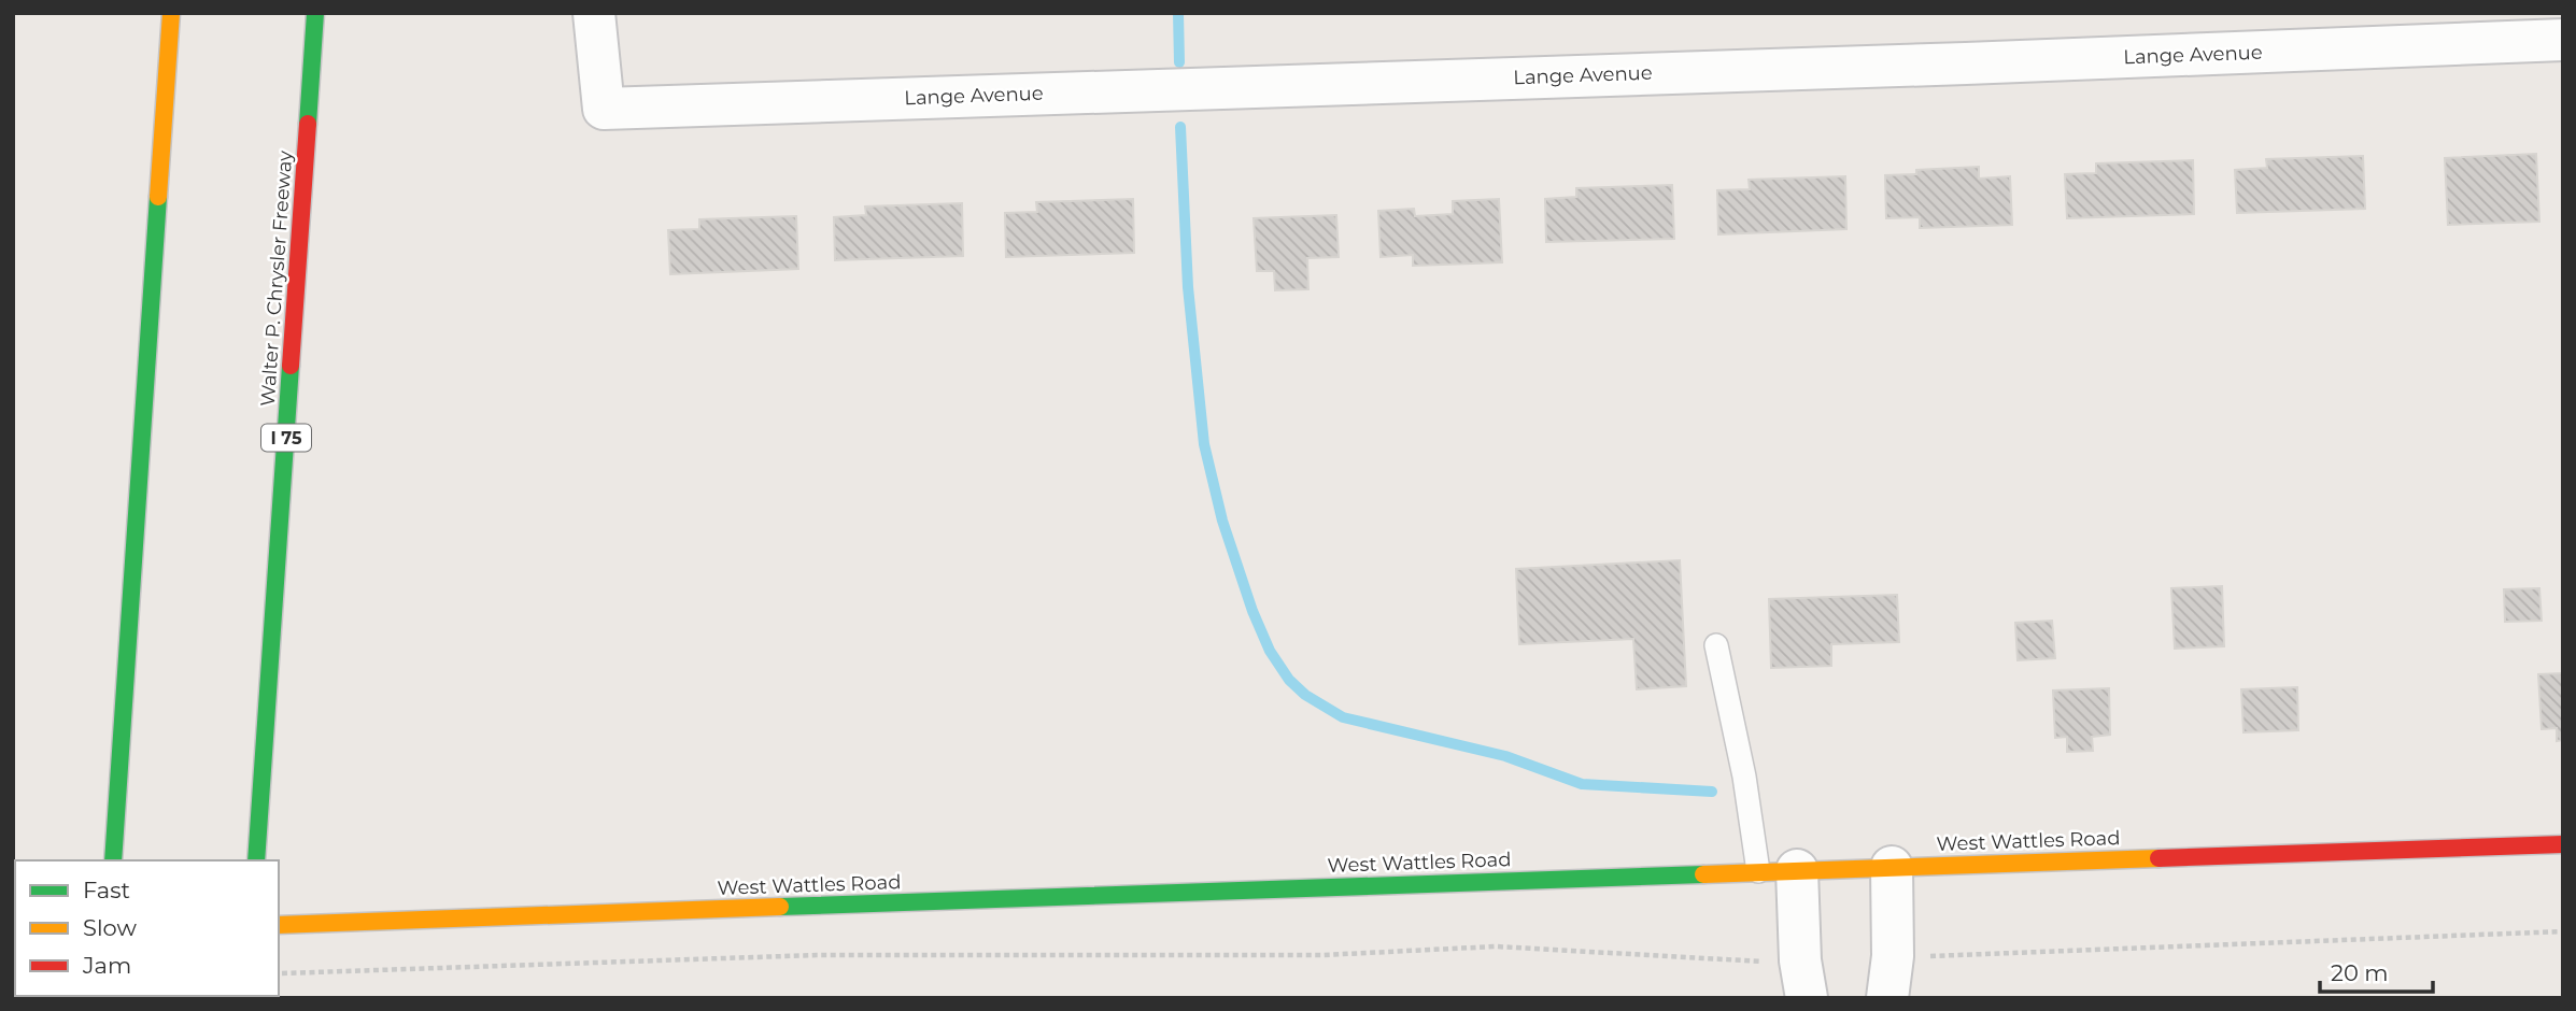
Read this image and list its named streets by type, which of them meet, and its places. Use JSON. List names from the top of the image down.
{
  "streets": {
    "main road": ["Walter P. Chrysler Freeway", "I 75", "West Wattles Road"],
    "street": ["Lange Avenue"]
  },
  "legend": ["Fast", "Slow", "Jam"],
  "scale_bar": "20 m"
}
